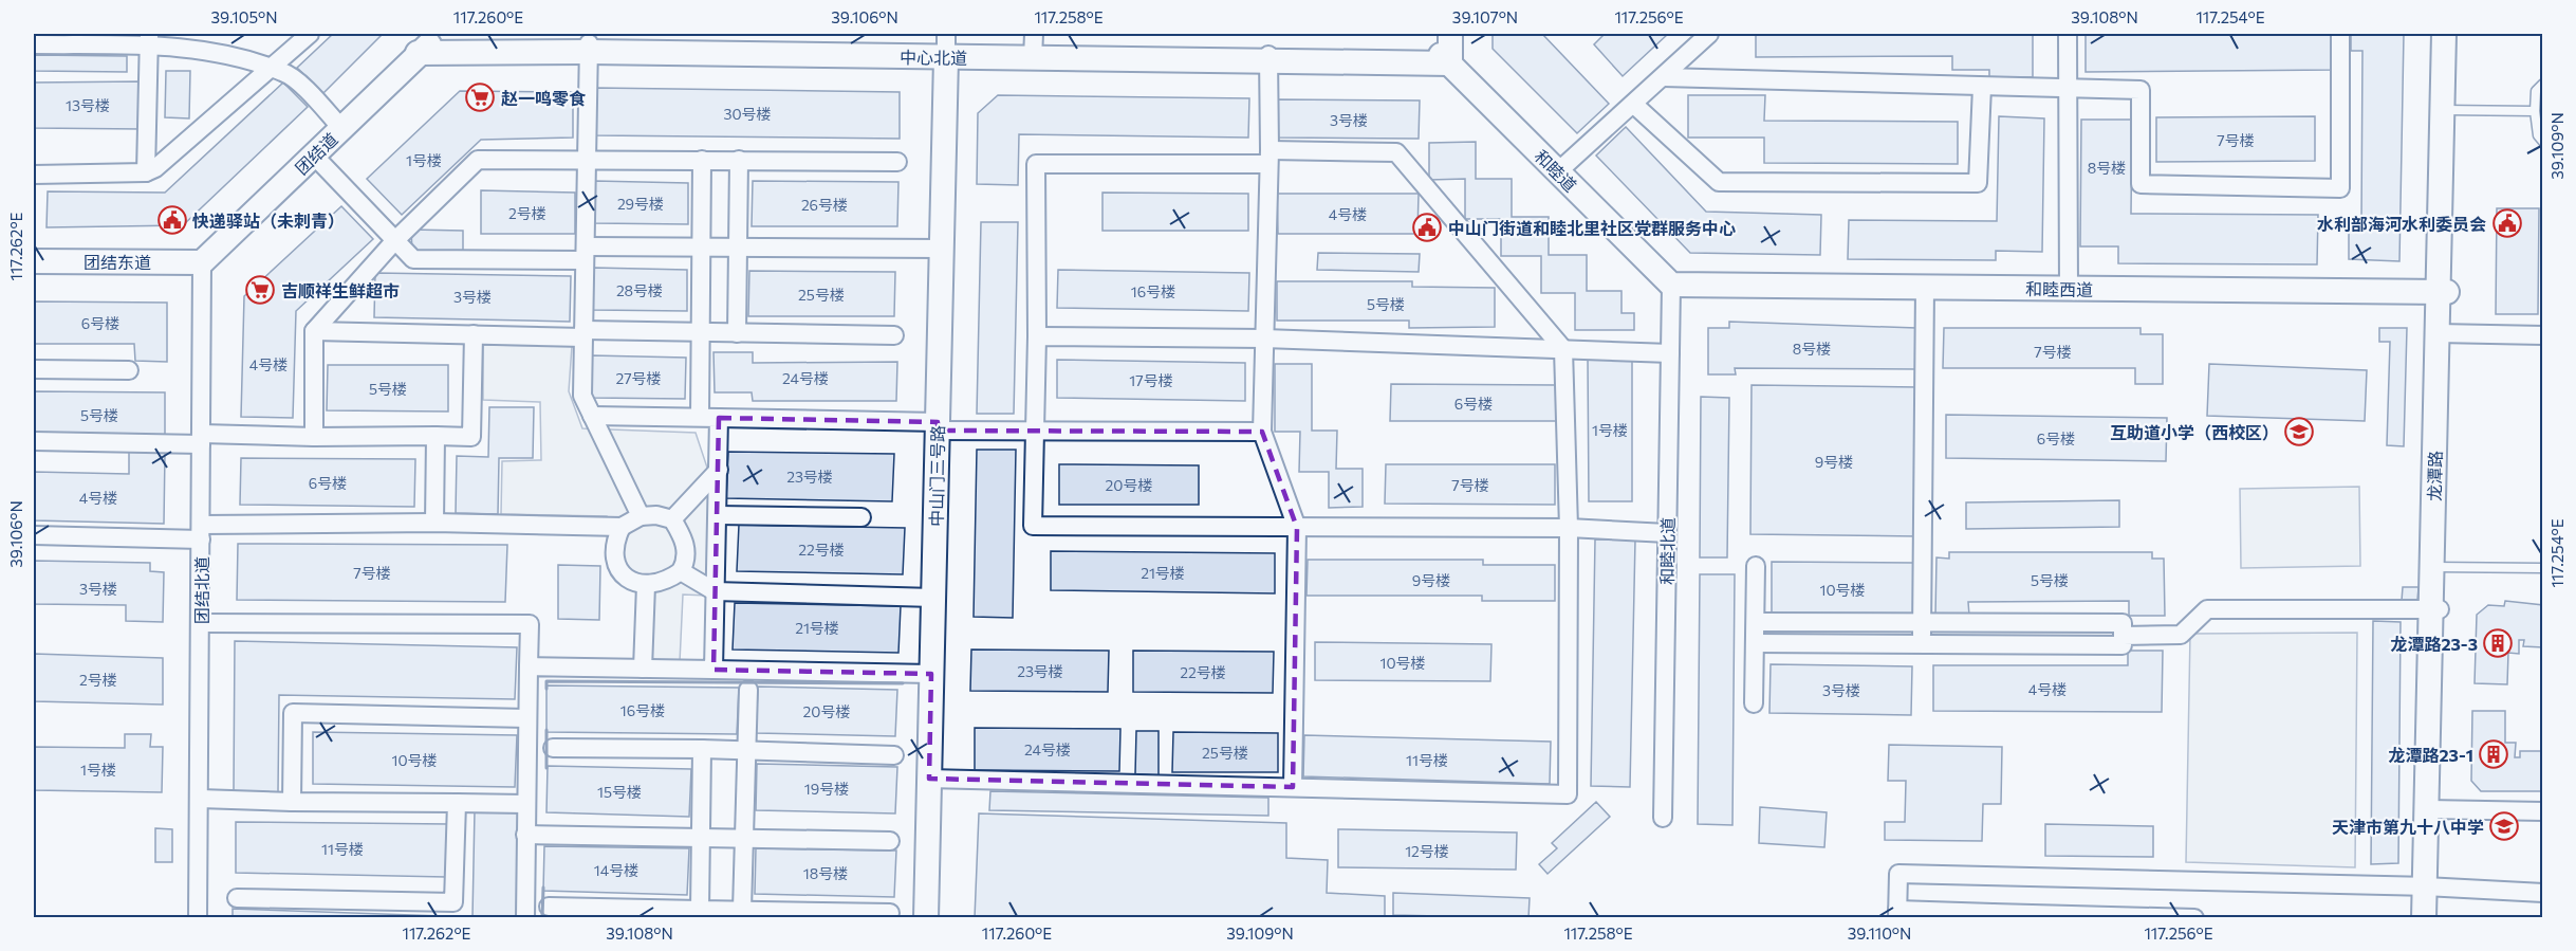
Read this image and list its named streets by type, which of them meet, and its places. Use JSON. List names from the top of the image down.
{
  "streets": {
    "street": [
      "中心北道",
      "团结道",
      "和睦道",
      "团结东道",
      "和睦西道",
      "中山门三号路",
      "龙潭路",
      "和睦北道",
      "团结北道"
    ]
  },
  "crossings": [
    ["中心北道", "团结道"],
    ["中心北道", "和睦道"],
    ["中心北道", "中山门三号路"],
    ["团结道", "团结东道"],
    ["团结道", "团结北道"],
    ["和睦道", "和睦西道"],
    ["和睦道", "和睦北道"],
    ["团结东道", "团结北道"],
    ["和睦西道", "龙潭路"],
    ["和睦西道", "和睦北道"]
  ],
  "places": {
    "supermarket": ["赵一鸣零食", "吉顺祥生鲜超市"],
    "public building": ["快递驿站（未刺青）", "水利部海河水利委员会", "中山门街道和睦北里社区党群服务中心"],
    "school or university": ["互助道小学（西校区）", "天津市第九十八中学"],
    "building": ["龙潭路23-3", "龙潭路23-1"]
  },
  "house_numbers": [
    "13号楼",
    "30号楼",
    "3号楼",
    "7号楼",
    "1号楼",
    "8号楼",
    "29号楼",
    "26号楼",
    "2号楼",
    "4号楼",
    "28号楼",
    "16号楼",
    "25号楼",
    "3号楼",
    "5号楼",
    "6号楼",
    "8号楼",
    "7号楼",
    "4号楼",
    "27号楼",
    "24号楼",
    "17号楼",
    "5号楼",
    "6号楼",
    "5号楼",
    "1号楼",
    "6号楼",
    "9号楼",
    "23号楼",
    "6号楼",
    "20号楼",
    "7号楼",
    "4号楼",
    "22号楼",
    "7号楼",
    "21号楼",
    "9号楼",
    "5号楼",
    "3号楼",
    "10号楼",
    "21号楼",
    "10号楼",
    "23号楼",
    "22号楼",
    "2号楼",
    "4号楼",
    "3号楼",
    "16号楼",
    "20号楼",
    "24号楼",
    "25号楼",
    "10号楼",
    "11号楼",
    "1号楼",
    "19号楼",
    "15号楼",
    "11号楼",
    "12号楼",
    "14号楼",
    "18号楼"
  ],
  "coordinates": [
    "39.105°N",
    "117.260°E",
    "39.106°N",
    "117.258°E",
    "39.107°N",
    "117.256°E",
    "39.108°N",
    "117.254°E",
    "39.109°N",
    "117.262°E",
    "39.110°N"
  ]
}
